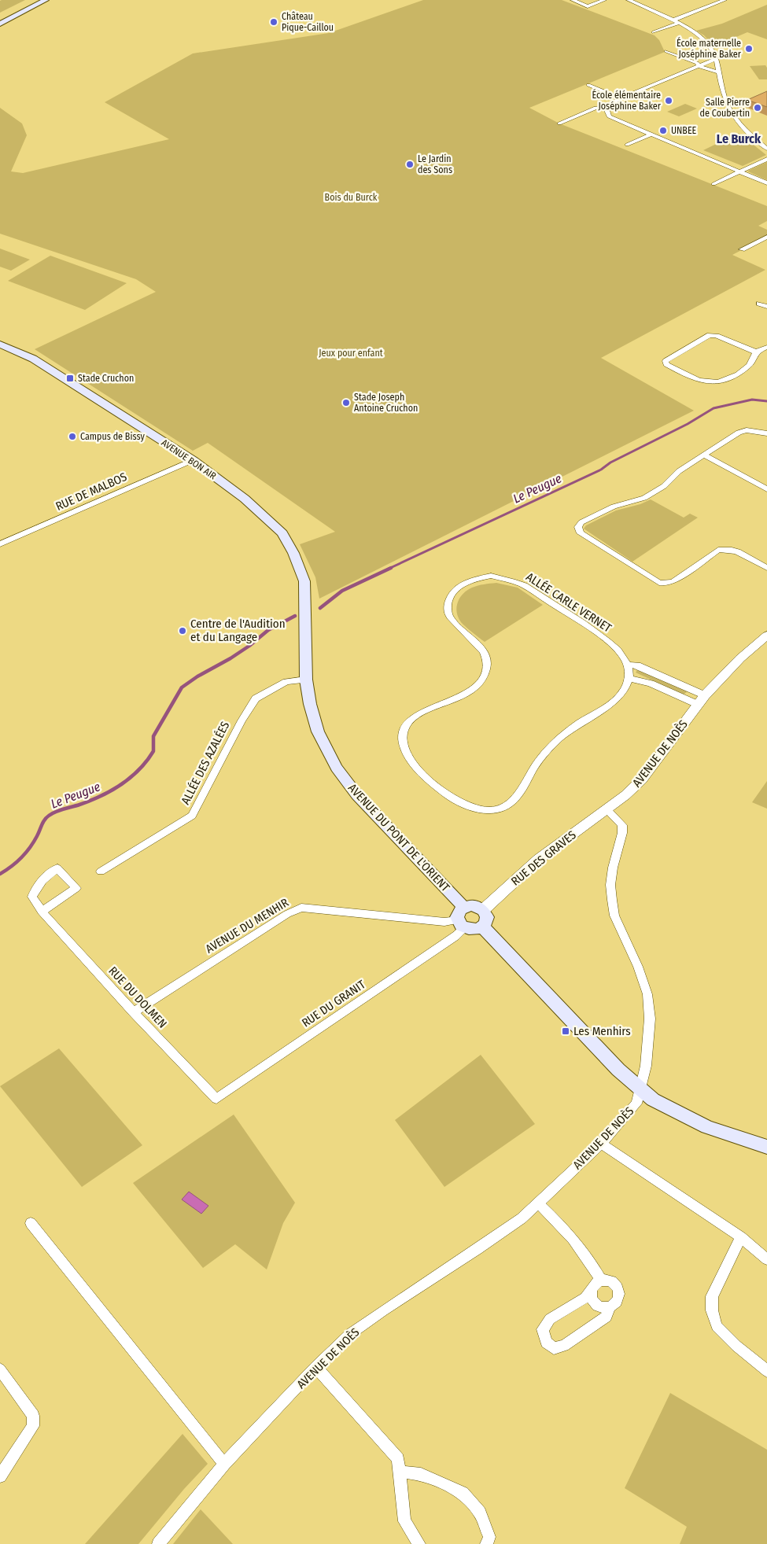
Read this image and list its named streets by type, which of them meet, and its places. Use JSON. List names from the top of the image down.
{
  "streets": {
    "main road": ["AVENUE BON AIR", "AVENUE DU PONT DE L'ORIENT"],
    "street": [
      "RUE DE MALBOS",
      "ALLÉE CARLE VERNET",
      "AVENUE DE NOÈS",
      "ALLÉE DES AZALÉES",
      "RUE DES GRAVES",
      "AVENUE DU MENHIR",
      "RUE DU DOLMEN",
      "RUE DU GRANIT"
    ]
  },
  "crossings": [
    ["AVENUE BON AIR", "RUE DE MALBOS"],
    ["AVENUE BON AIR", "AVENUE DU PONT DE L'ORIENT"],
    ["AVENUE DE NOÈS", "RUE DES GRAVES"],
    ["ALLÉE DES AZALÉES", "AVENUE DU PONT DE L'ORIENT"],
    ["AVENUE DU PONT DE L'ORIENT", "RUE DES GRAVES"],
    ["AVENUE DU PONT DE L'ORIENT", "AVENUE DU MENHIR"],
    ["AVENUE DU PONT DE L'ORIENT", "RUE DU GRANIT"],
    ["RUE DES GRAVES", "AVENUE DU MENHIR"],
    ["RUE DES GRAVES", "RUE DU GRANIT"],
    ["AVENUE DU MENHIR", "RUE DU DOLMEN"],
    ["AVENUE DU MENHIR", "RUE DU GRANIT"],
    ["RUE DU DOLMEN", "RUE DU GRANIT"]
  ],
  "districts": ["Le Burck"],
  "water": ["Le Peugue"],
  "parks": ["Bois du Burck", "Jeux pour enfant"],
  "places": {
    "other": [
      "Château Pique-Caillou",
      "École maternelle Joséphine Baker",
      "École élémentaire Joséphine Baker",
      "Salle Pierre de Coubertin",
      "UNBEE",
      "Le Jardin des Sons",
      "Stade Joseph Antoine Cruchon",
      "Campus de Bissy",
      "Centre de l'Audition et du Langage"
    ],
    "transit": ["Stade Cruchon", "Les Menhirs"]
  }
}
